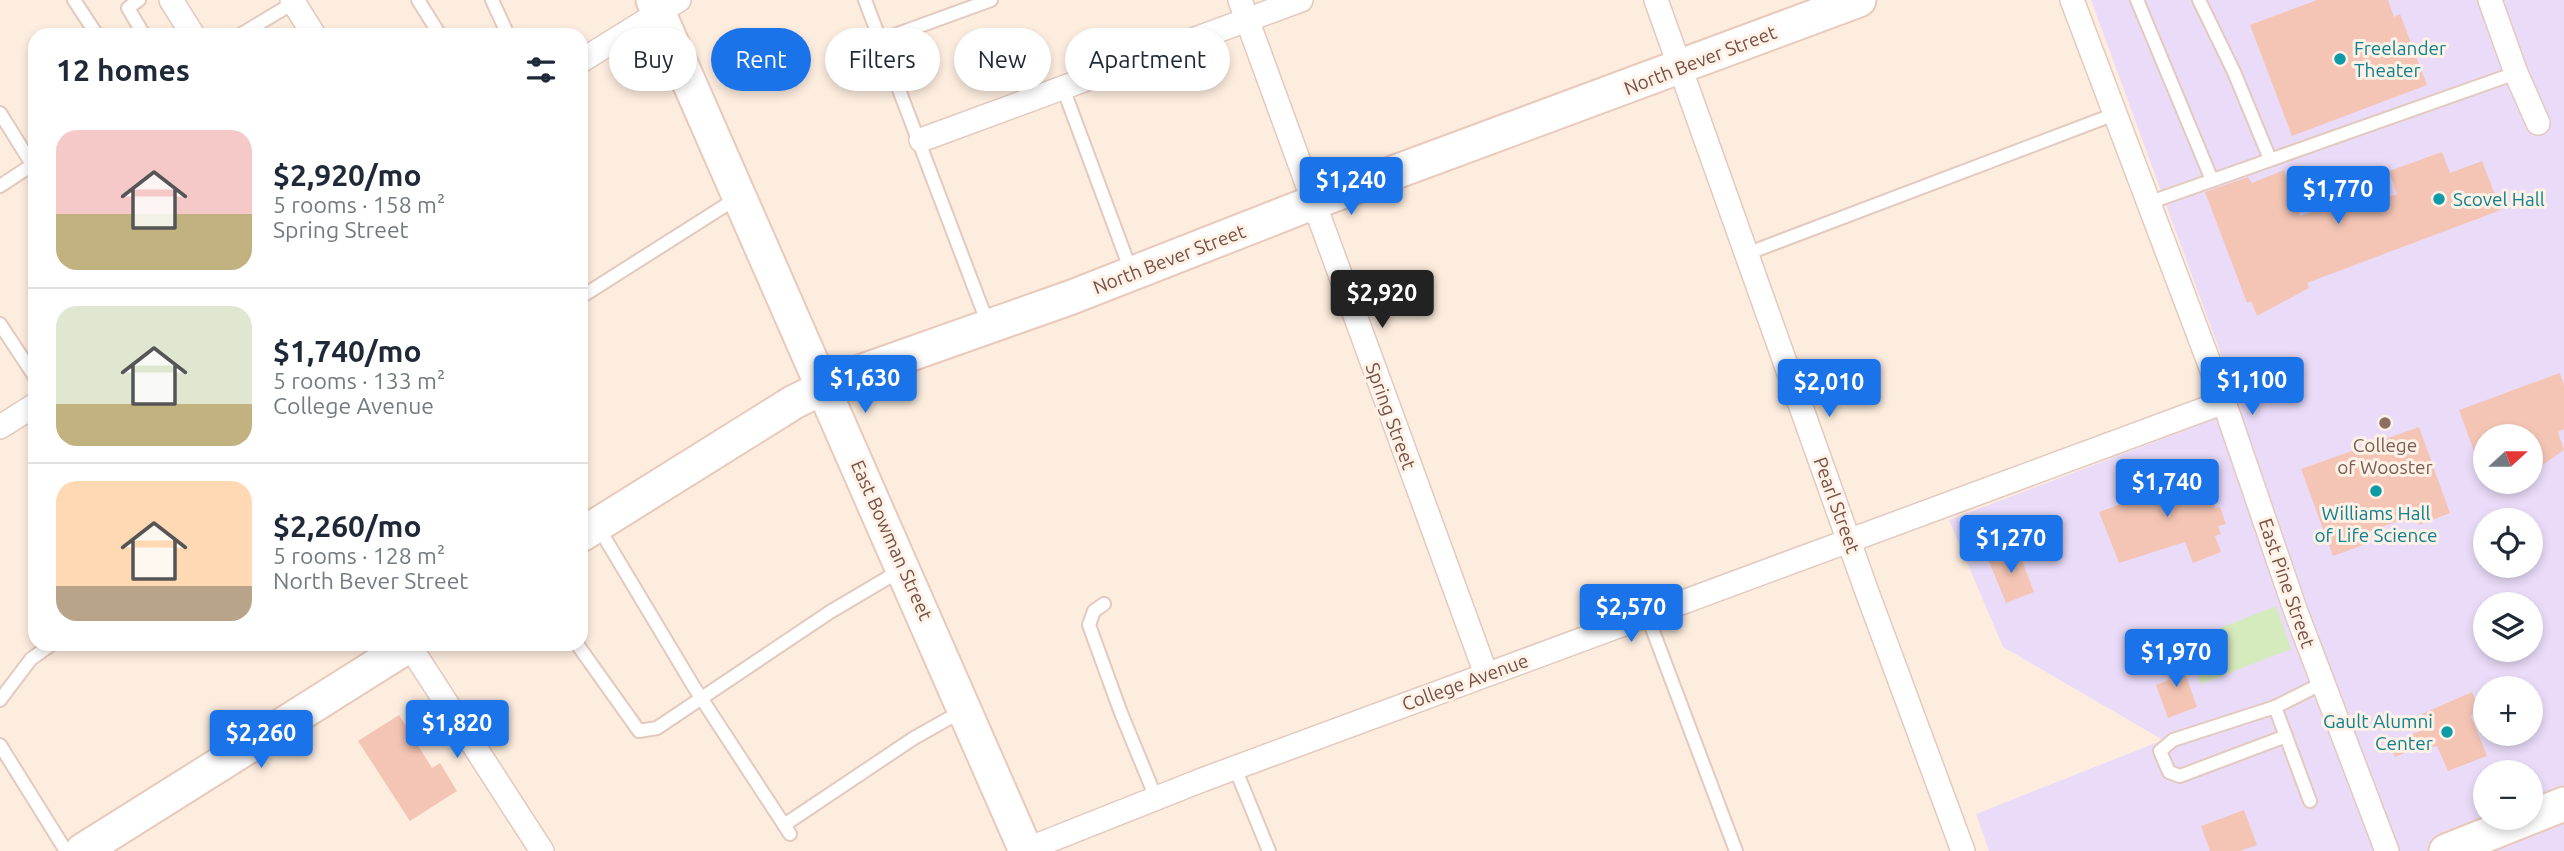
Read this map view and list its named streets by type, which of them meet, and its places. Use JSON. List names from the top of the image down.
{
  "streets": {
    "main road": ["North Bever Street", "East Bowman Street"],
    "street": [
      "Spring Street",
      "Pearl Street",
      "East Pine Street",
      "College Avenue"
    ]
  },
  "crossings": [
    ["North Bever Street", "Spring Street"],
    ["North Bever Street", "Pearl Street"],
    ["North Bever Street", "East Bowman Street"],
    ["Spring Street", "College Avenue"],
    ["Pearl Street", "College Avenue"],
    ["East Bowman Street", "College Avenue"],
    ["East Pine Street", "College Avenue"]
  ],
  "places": [
    "Freelander Theater",
    "Scovel Hall",
    "College of Wooster",
    "Williams Hall of Life Science",
    "Gault Alumni Center"
  ],
  "north": "right",
  "page": {
    "chip": [
      "Buy",
      "Rent",
      "Filters",
      "New",
      "Apartment"
    ],
    "heading": "12 homes",
    "list": [
      {
        "name": "$2,920/mo",
        "note": "5 rooms · 158 m² · Spring Street"
      },
      {
        "name": "$1,740/mo",
        "note": "5 rooms · 133 m² · College Avenue"
      },
      {
        "name": "$2,260/mo",
        "note": "5 rooms · 128 m² · North Bever Street"
      }
    ],
    "price": [
      "$1,240",
      "$1,770",
      "$2,920",
      "$1,630",
      "$1,100",
      "$2,010",
      "$1,740",
      "$1,270",
      "$2,570",
      "$1,970",
      "$1,820",
      "$2,260"
    ],
    "map_buttons": ["+", "−"]
  }
}
